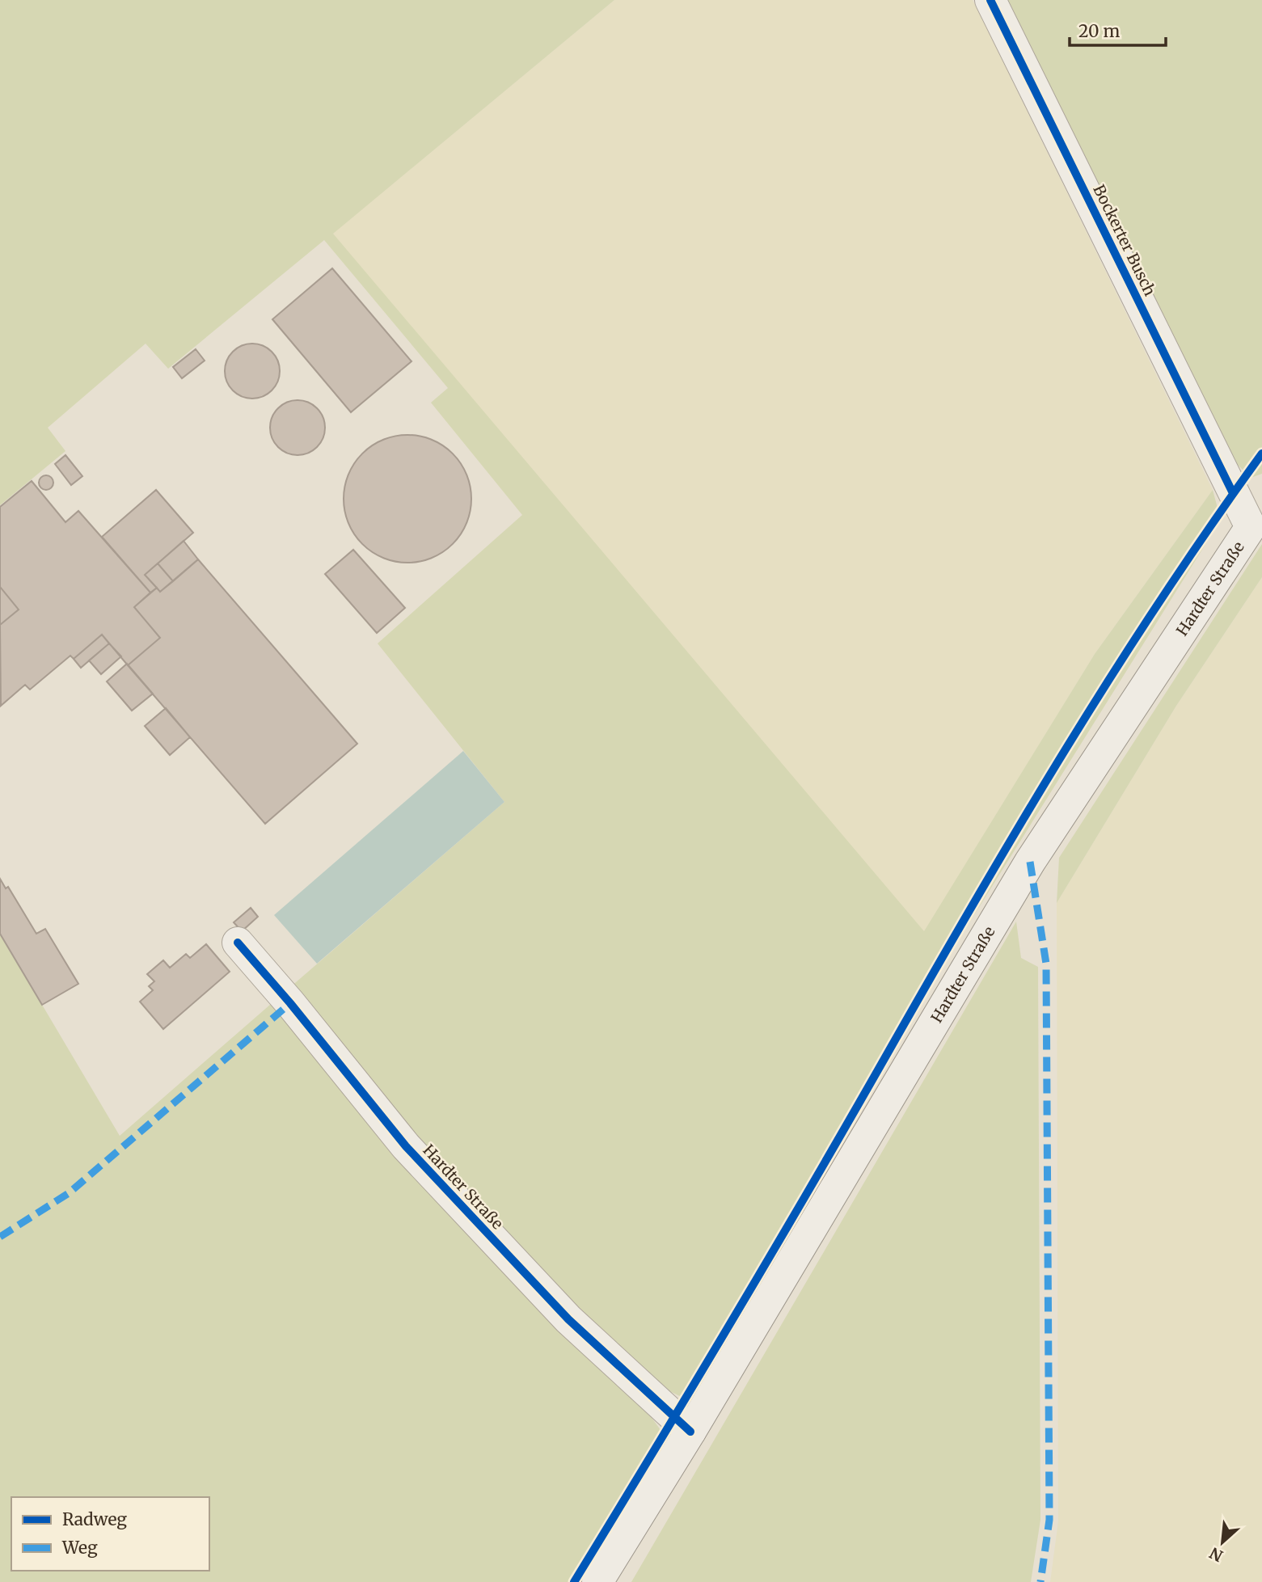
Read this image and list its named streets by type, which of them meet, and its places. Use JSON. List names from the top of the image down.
{
  "streets": {
    "street": ["Bockerter Busch", "Hardter Straße"]
  },
  "crossings": [
    ["Bockerter Busch", "Hardter Straße"]
  ],
  "legend": ["Radweg", "Weg"],
  "scale_bar": "20 m",
  "north": "bottom left"
}
